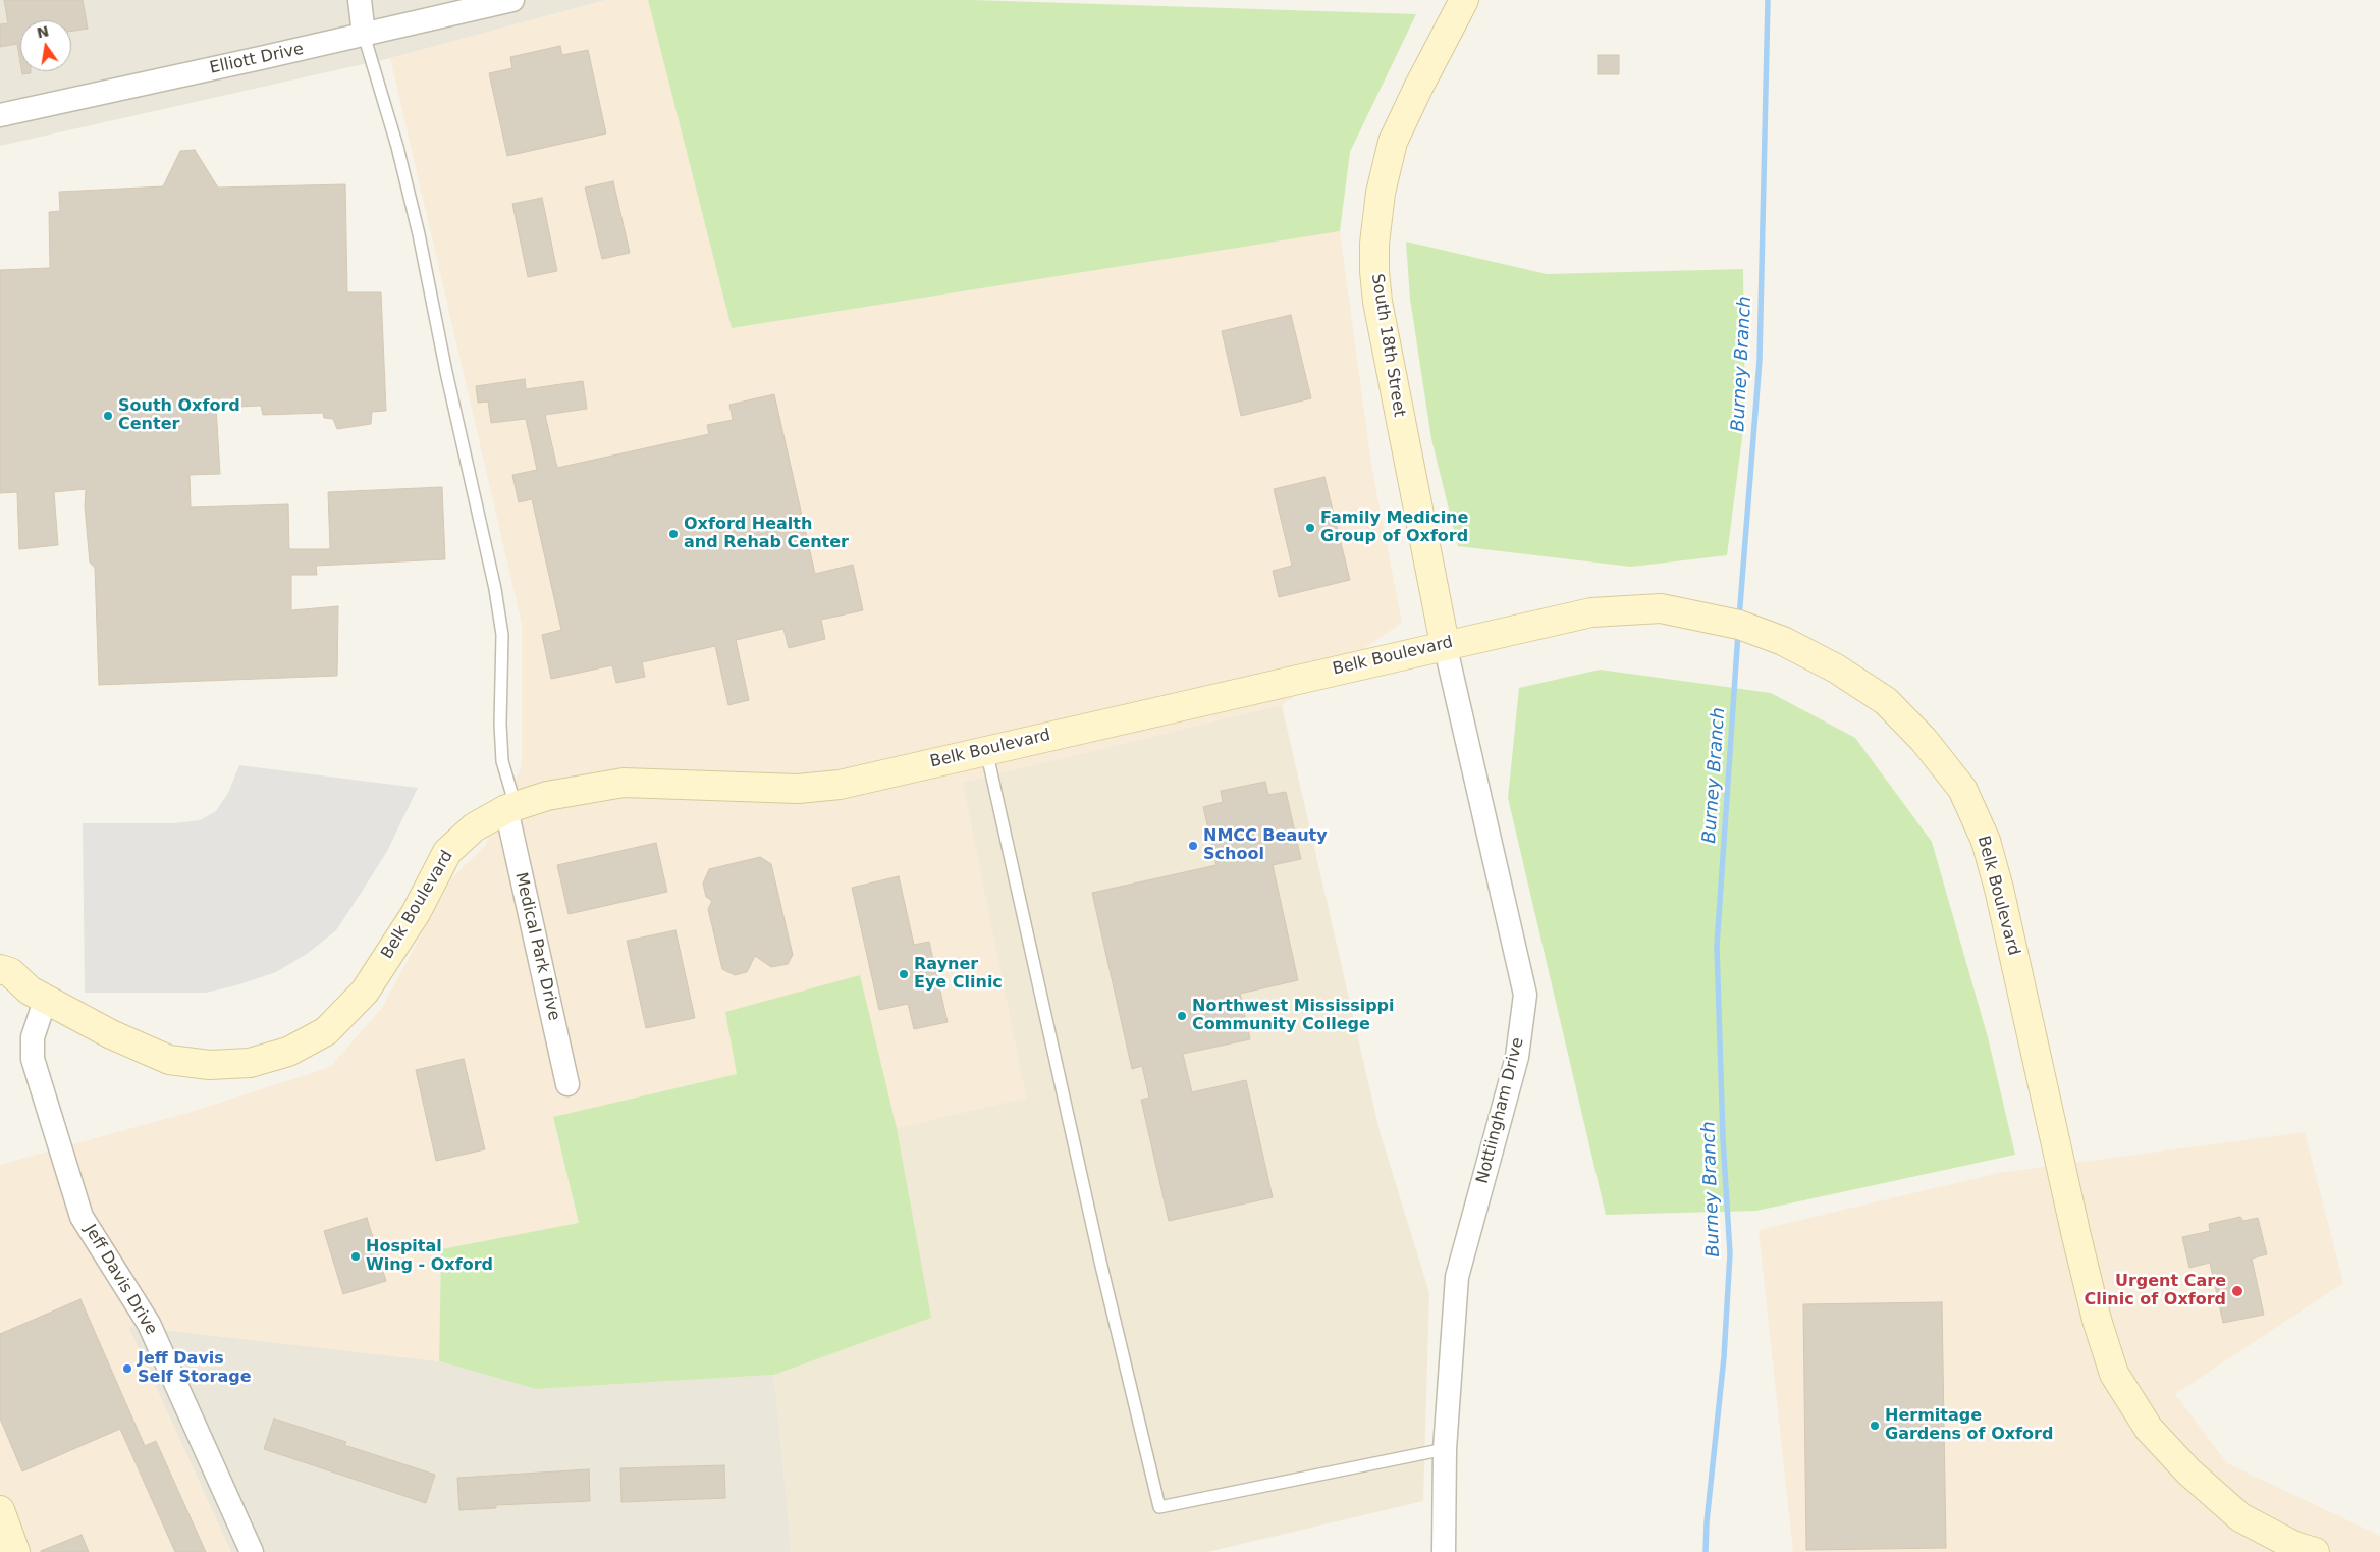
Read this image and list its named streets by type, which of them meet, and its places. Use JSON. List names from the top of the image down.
{
  "streets": {
    "street": [
      "Elliott Drive",
      "South 18th Street",
      "Belk Boulevard",
      "Medical Park Drive",
      "Nottiingham Drive",
      "Jeff Davis Drive"
    ]
  },
  "crossings": [
    ["South 18th Street", "Belk Boulevard"],
    ["South 18th Street", "Nottiingham Drive"],
    ["Belk Boulevard", "Medical Park Drive"],
    ["Belk Boulevard", "Nottiingham Drive"],
    ["Belk Boulevard", "Jeff Davis Drive"]
  ],
  "water": ["Burney Branch"],
  "places": [
    "South Oxford Center",
    "Family Medicine Group of Oxford",
    "Oxford Health and Rehab Center",
    "NMCC Beauty School",
    "Rayner Eye Clinic",
    "Northwest Mississippi Community College",
    "Hospital Wing - Oxford",
    "Urgent Care Clinic of Oxford",
    "Jeff Davis Self Storage",
    "Hermitage Gardens of Oxford"
  ],
  "north": "top"
}
